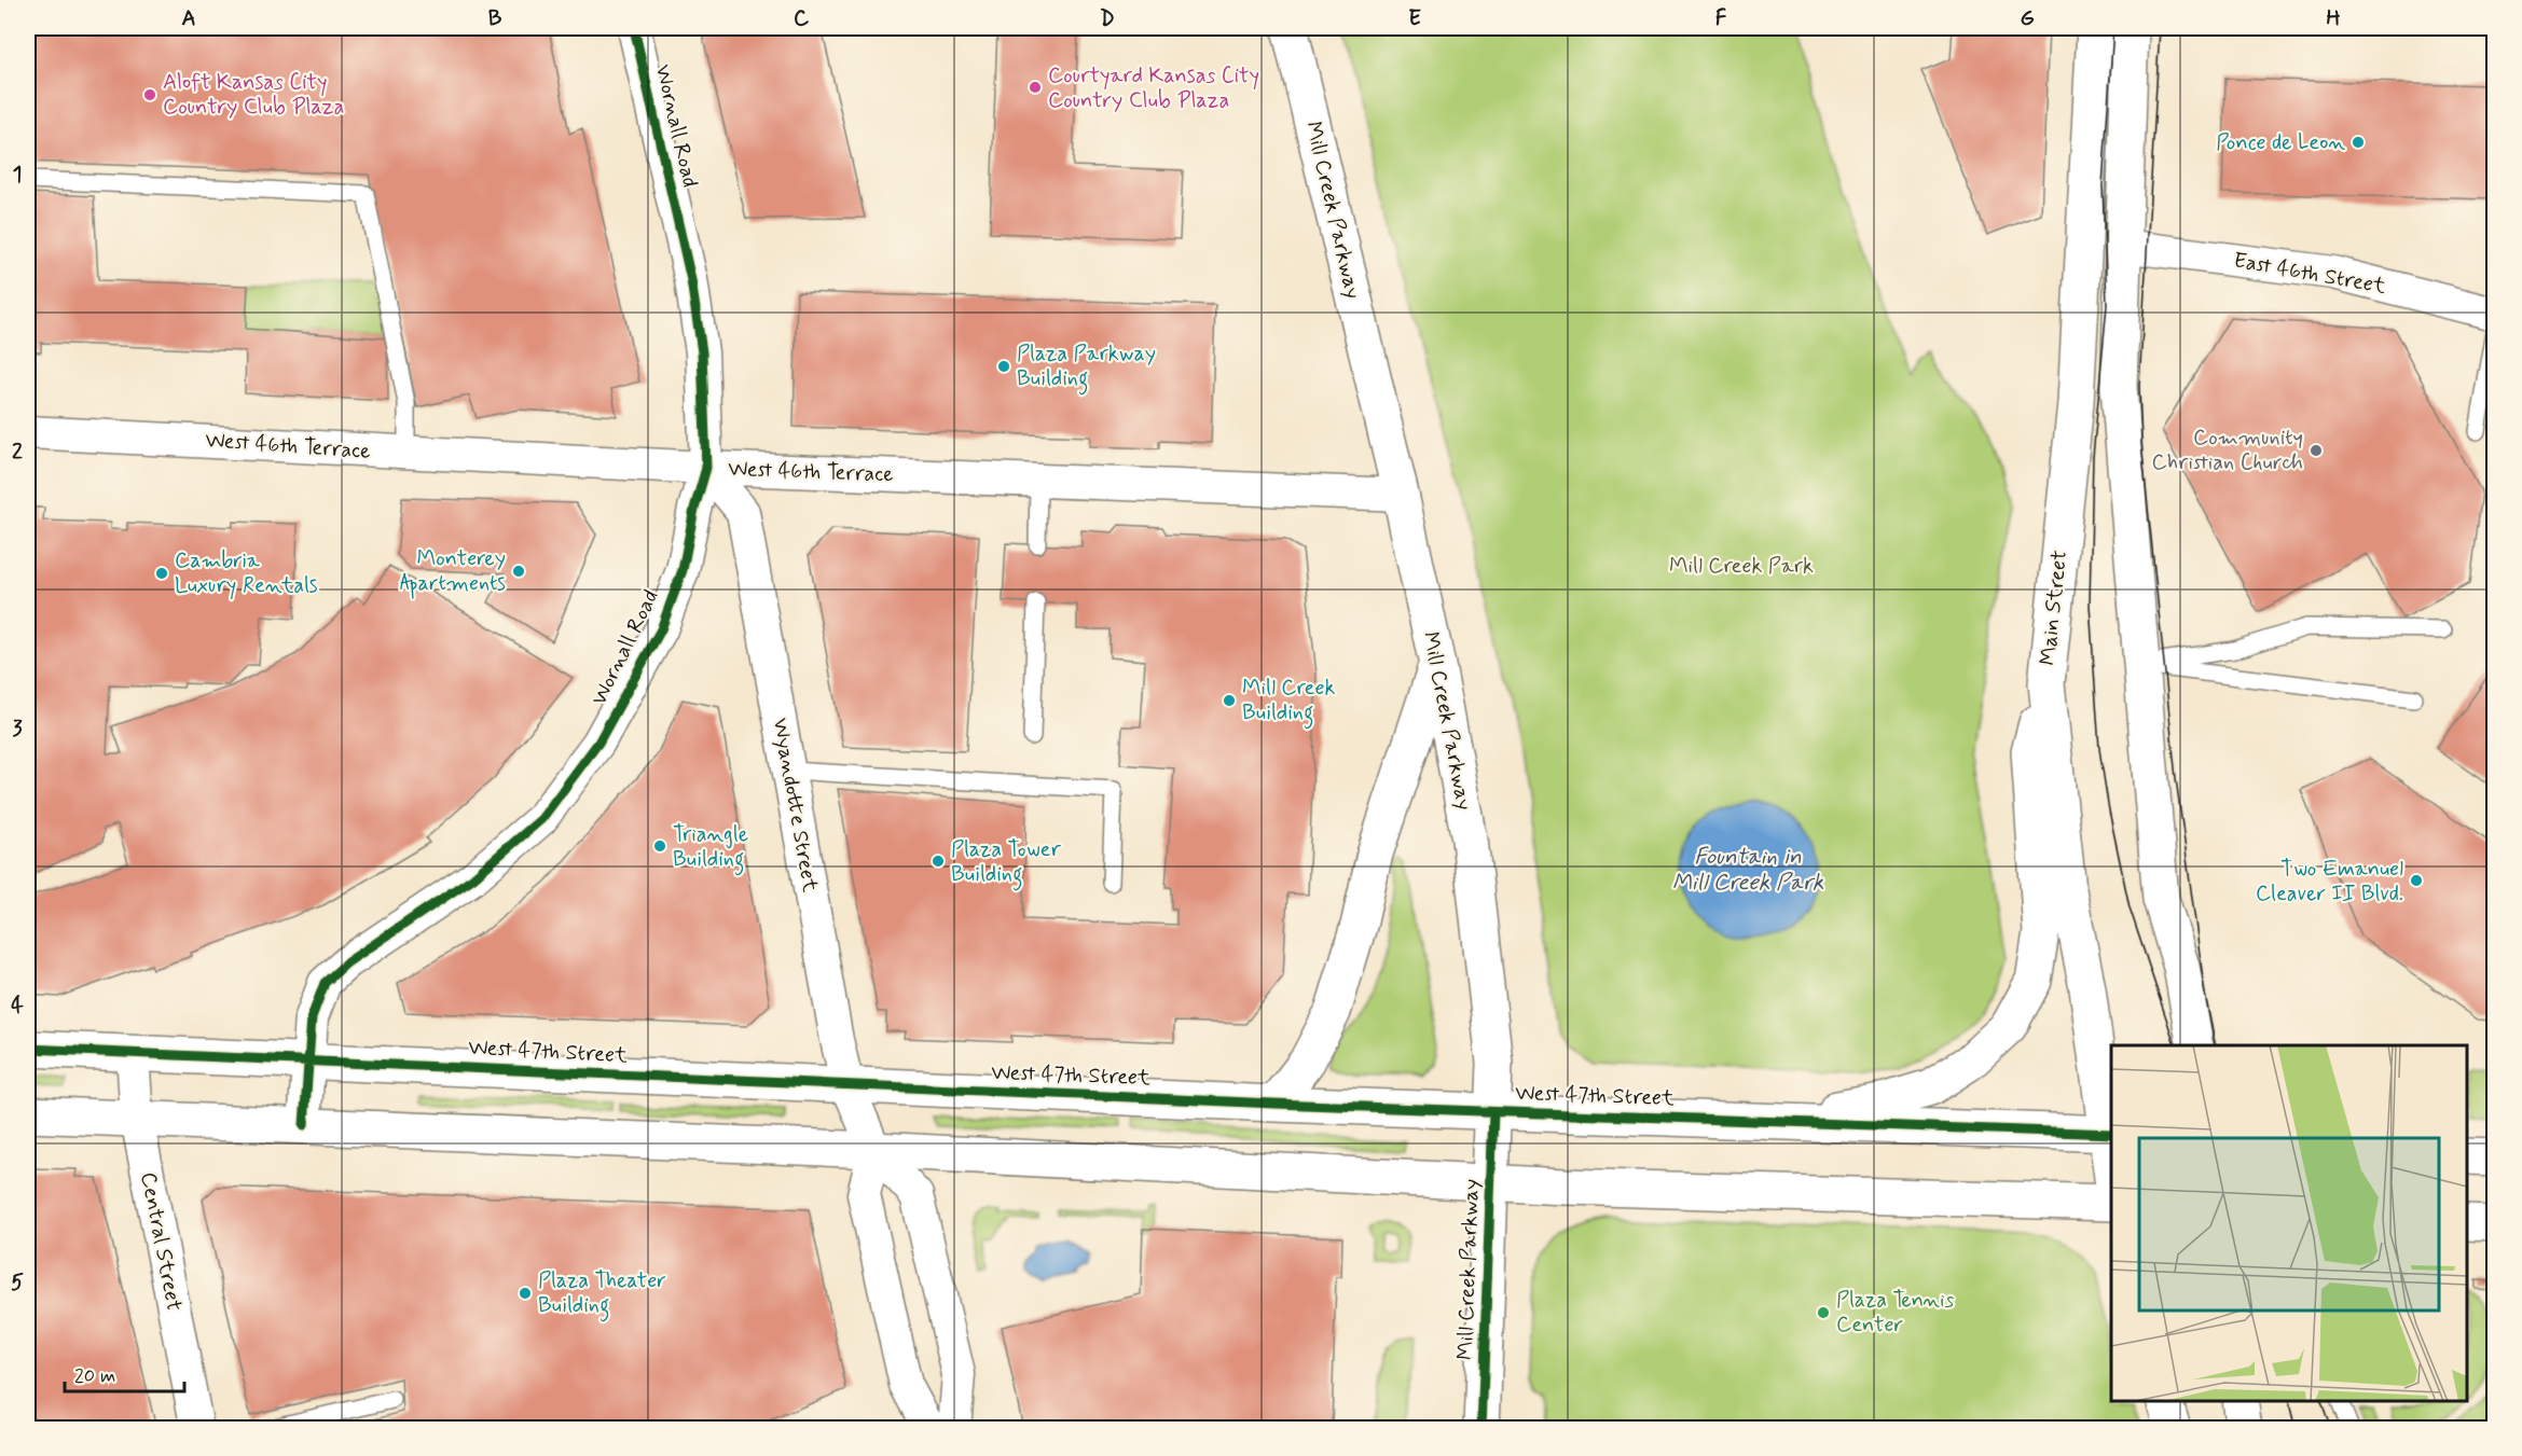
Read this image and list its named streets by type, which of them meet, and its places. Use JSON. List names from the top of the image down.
{
  "streets": {
    "main road": ["Mill Creek Parkway", "Main Street", "West 47th Street"],
    "street": [
      "Wornall Road",
      "East 46th Street",
      "West 46th Terrace",
      "Wyandotte Street",
      "Central Street"
    ]
  },
  "crossings": [
    ["Wornall Road", "West 46th Terrace"],
    ["Wornall Road", "Wyandotte Street"],
    ["Wornall Road", "West 47th Street"],
    ["Mill Creek Parkway", "West 46th Terrace"],
    ["Mill Creek Parkway", "West 47th Street"],
    ["West 46th Terrace", "Wyandotte Street"],
    ["Main Street", "West 47th Street"],
    ["Wyandotte Street", "West 47th Street"],
    ["West 47th Street", "Central Street"]
  ],
  "water": ["Fountain in Mill Creek Park"],
  "parks": ["Mill Creek Park"],
  "places": [
    "Courtyard Kansas City Country Club Plaza",
    "Aloft Kansas City Country Club Plaza",
    "Ponce de Leon",
    "Plaza Parkway Building",
    "Community Christian Church",
    "Monterey Apartments",
    "Cambria Luxury Rentals",
    "Mill Creek Building",
    "Triangle Building",
    "Plaza Tower Building",
    "Two Emanuel Cleaver II Blvd.",
    "Plaza Theater Building",
    "Plaza Tennis Center"
  ],
  "scale_bar": "20 m",
  "grid": {
    "columns": [
      "A",
      "B",
      "C",
      "D",
      "E",
      "F",
      "G",
      "H"
    ],
    "rows": [
      "1",
      "2",
      "3",
      "4",
      "5"
    ]
  }
}
